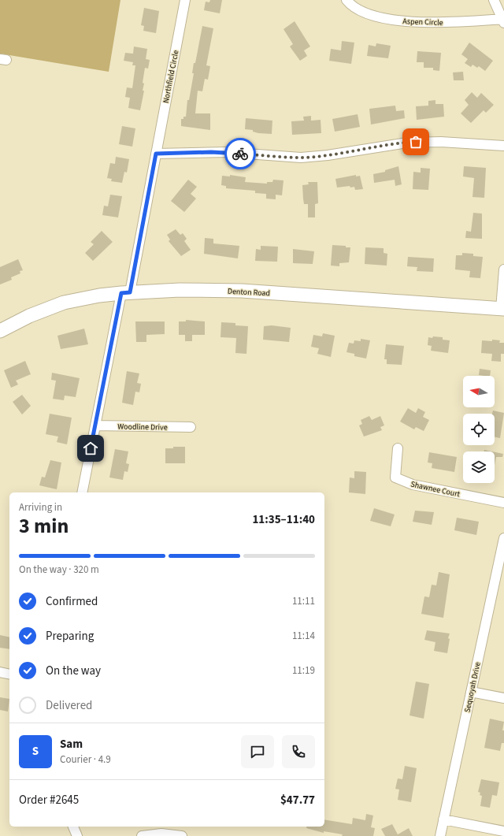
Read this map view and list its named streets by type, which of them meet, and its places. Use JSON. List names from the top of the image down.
{
  "streets": {
    "street": [
      "Aspen Circle",
      "Northfield Circle",
      "Denton Road",
      "Woodline Drive",
      "Shawnee Court",
      "Sequoyah Drive"
    ]
  },
  "crossings": [
    ["Northfield Circle", "Denton Road"],
    ["Northfield Circle", "Woodline Drive"]
  ],
  "north": "left",
  "page": {
    "heading": ["3 min", "Arriving in", "11:35–11:40"],
    "panel": [
      "Sam",
      "Courier · 4.9",
      "Order #2645",
      "$47.77"
    ],
    "bar": "On the way · 320 m",
    "list": [
      ["Confirmed", "11:11"],
      ["Preparing", "11:14"],
      ["On the way", "11:19"],
      "Delivered"
    ],
    "round": "S"
  }
}
